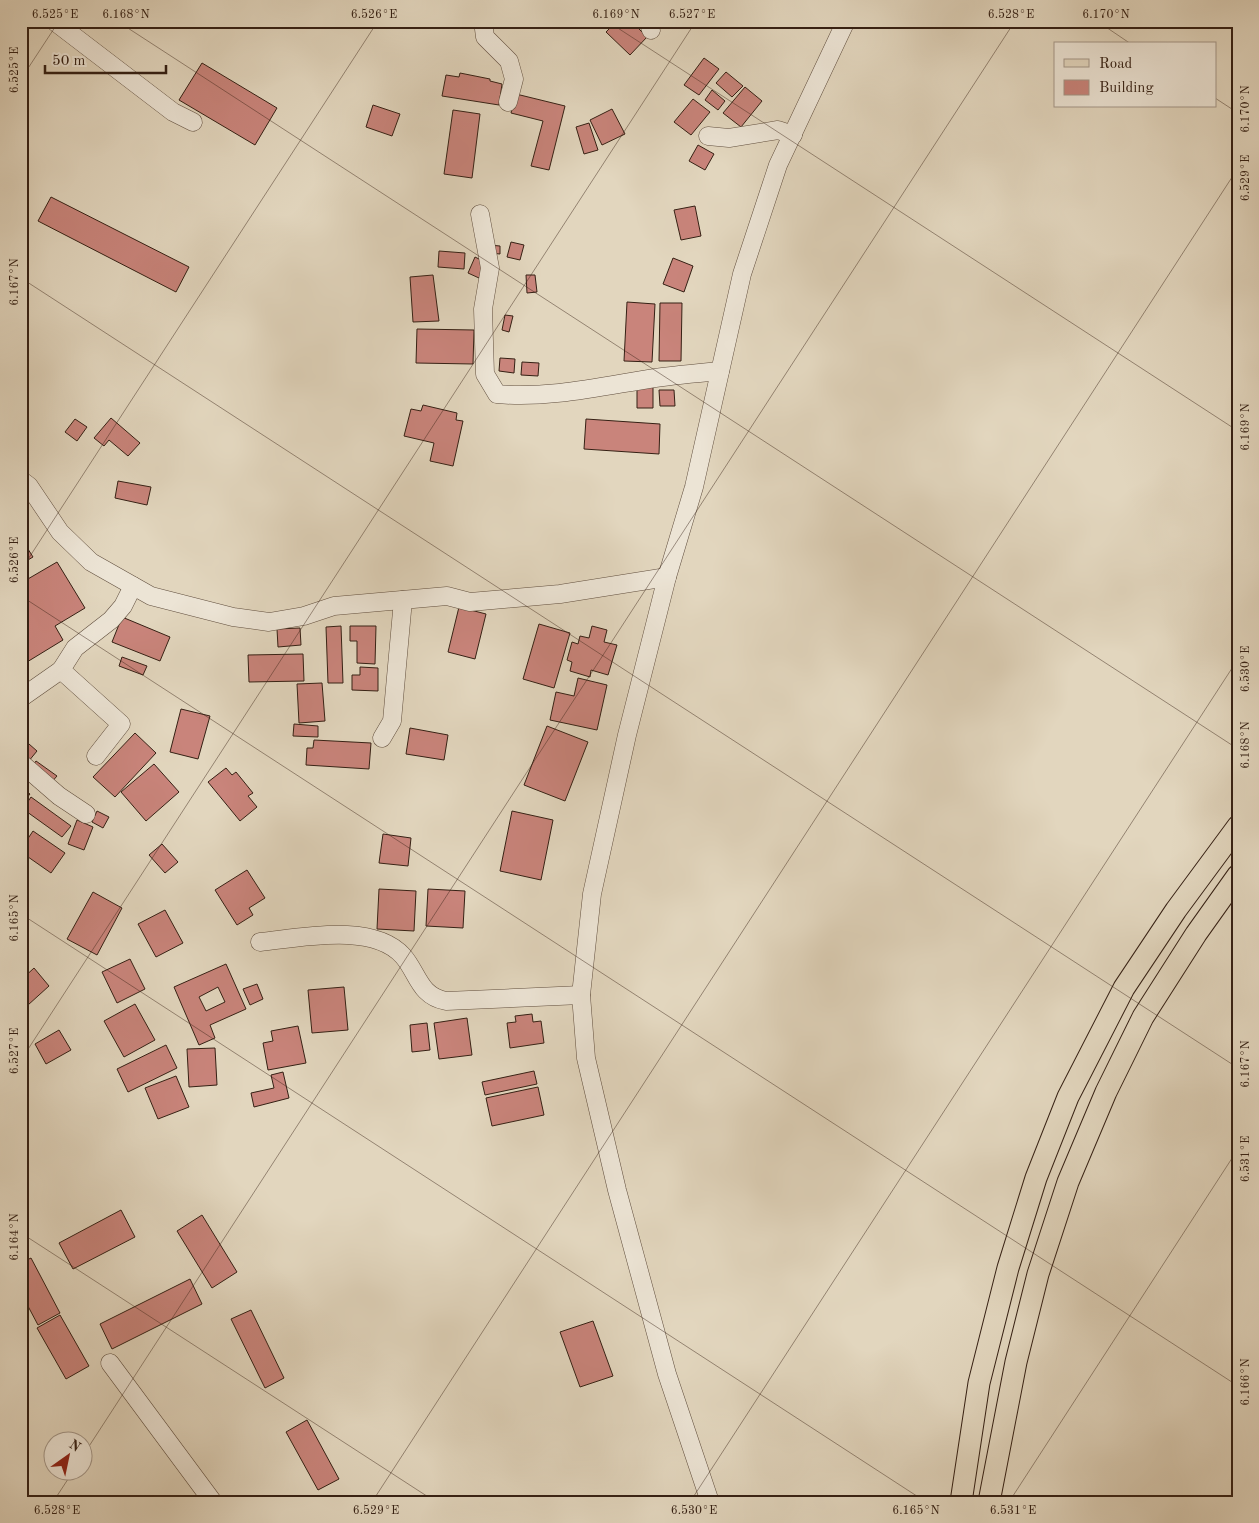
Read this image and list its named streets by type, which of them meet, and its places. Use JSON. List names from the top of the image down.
{
  "legend": ["Road", "Building"],
  "scale_bar": "50 m",
  "north": "top right",
  "coordinates": [
    "6.525°E",
    "6.168°N",
    "6.526°E",
    "6.169°N",
    "6.527°E",
    "6.528°E",
    "6.170°N",
    "6.529°E",
    "6.167°N",
    "6.530°E",
    "6.165°N",
    "6.531°E",
    "6.164°N",
    "6.166°N"
  ]
}
